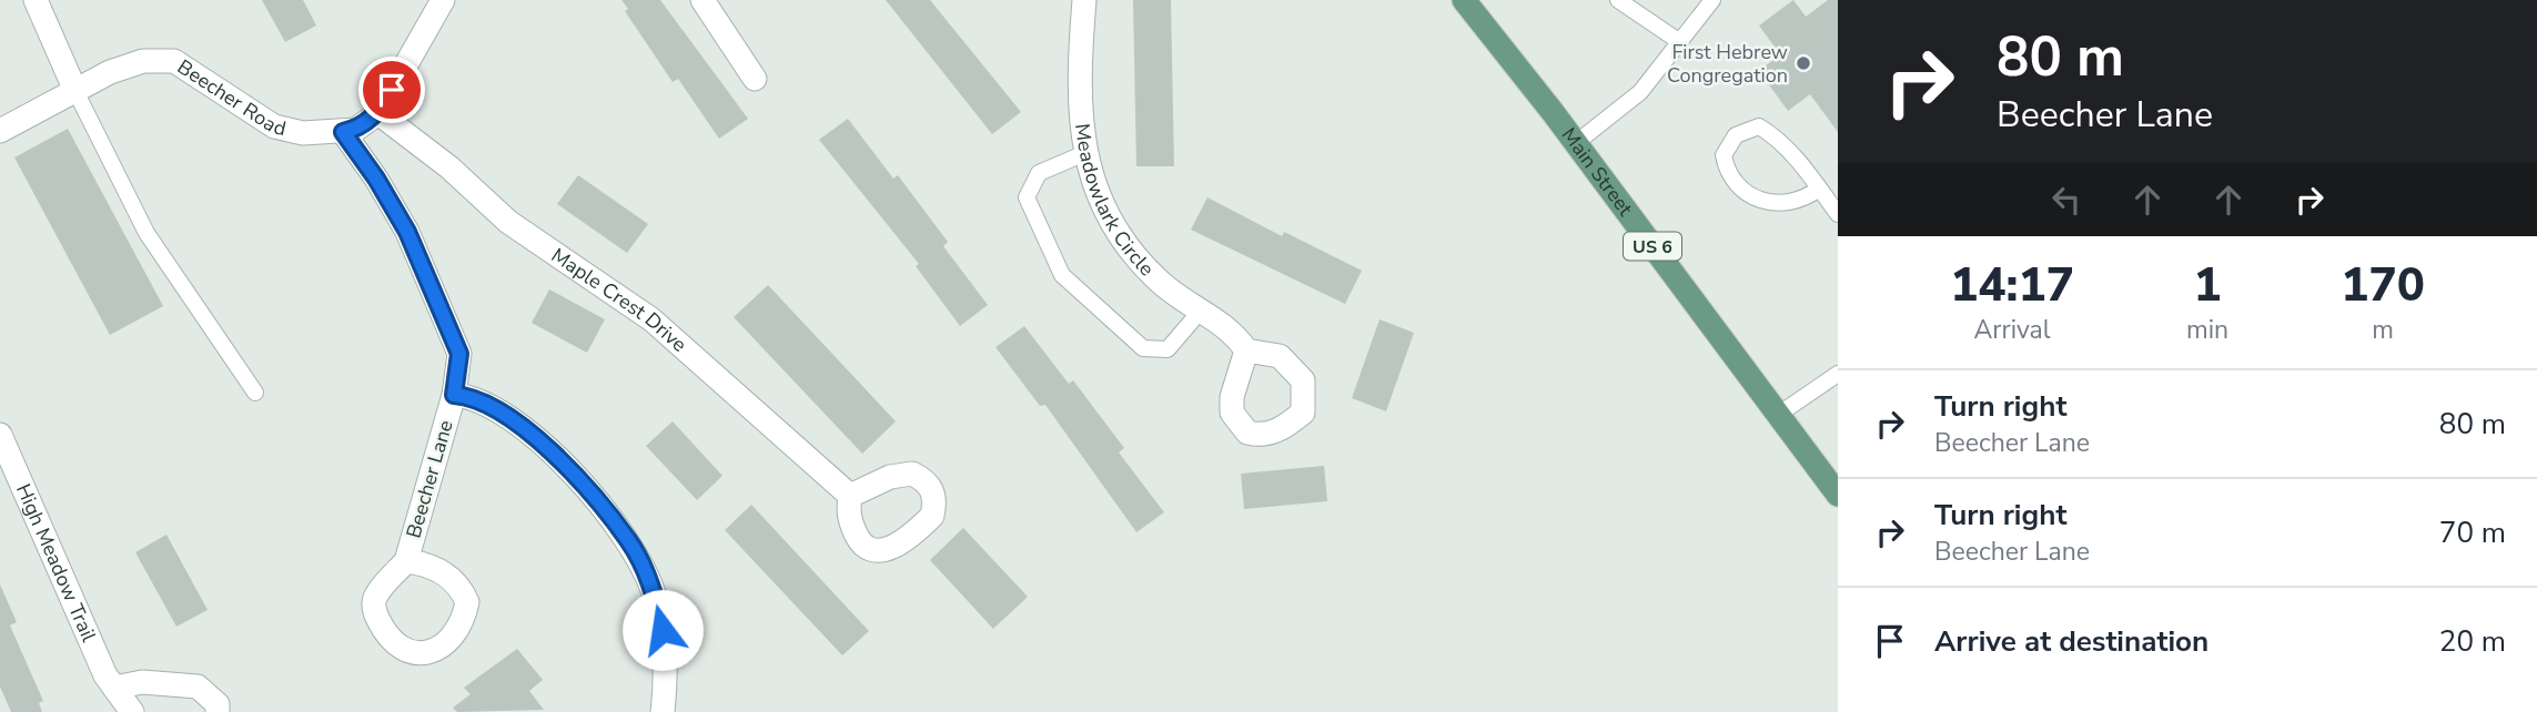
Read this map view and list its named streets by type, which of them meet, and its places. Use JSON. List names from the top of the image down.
{
  "streets": {
    "main road": ["Main Street", "US 6"],
    "street": [
      "Beecher Road",
      "Meadowlark Circle",
      "Maple Crest Drive",
      "Beecher Lane",
      "High Meadow Trail"
    ]
  },
  "crossings": [
    ["Beecher Road", "Beecher Lane"]
  ],
  "places": ["First Hebrew Congregation"],
  "page": {
    "turn": ["80 m", "Beecher Lane"],
    "eta": [
      "14:17",
      "Arrival",
      "1",
      "min",
      "170",
      "m"
    ],
    "list": [
      {
        "name": "Turn right",
        "note": "Beecher Lane",
        "value": "80 m"
      },
      {
        "name": "Turn right",
        "note": "Beecher Lane",
        "value": "70 m"
      },
      {
        "name": "Arrive at destination",
        "value": "20 m"
      }
    ]
  }
}
